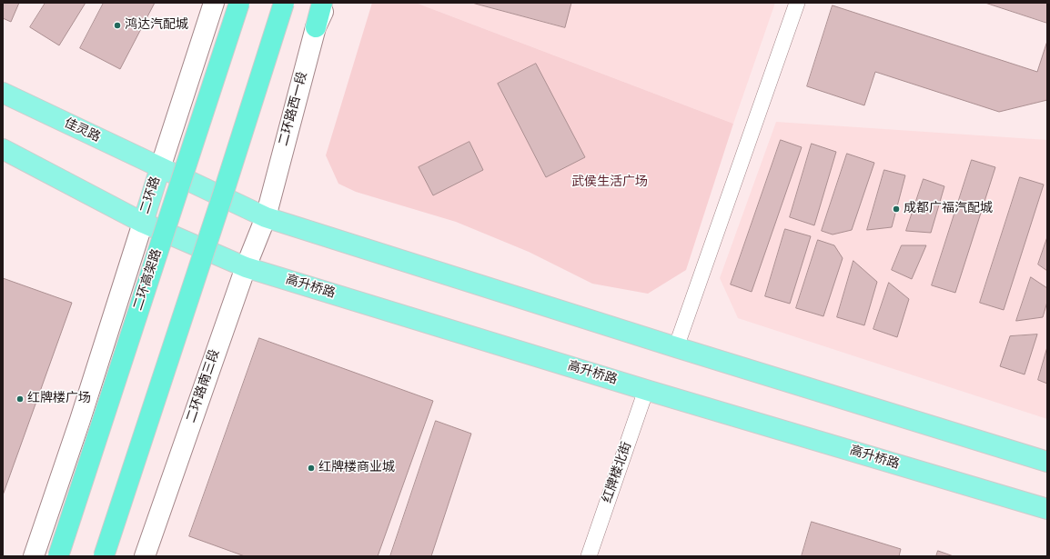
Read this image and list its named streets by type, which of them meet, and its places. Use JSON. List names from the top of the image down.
{
  "streets": {
    "highway": ["二环高架路"],
    "main road": [
      "二环路西一段",
      "佳灵路",
      "二环路",
      "高升桥路",
      "二环路南三段"
    ],
    "street": ["红牌楼北街"]
  },
  "crossings": [
    ["二环路西一段", "二环路南三段"],
    ["佳灵路", "二环路"],
    ["二环路", "高升桥路"],
    ["高升桥路", "二环路南三段"],
    ["高升桥路", "红牌楼北街"]
  ],
  "parks": ["武侯生活广场"],
  "places": [
    "鸿达汽配城",
    "成都广福汽配城",
    "红牌楼广场",
    "红牌楼商业城"
  ]
}
